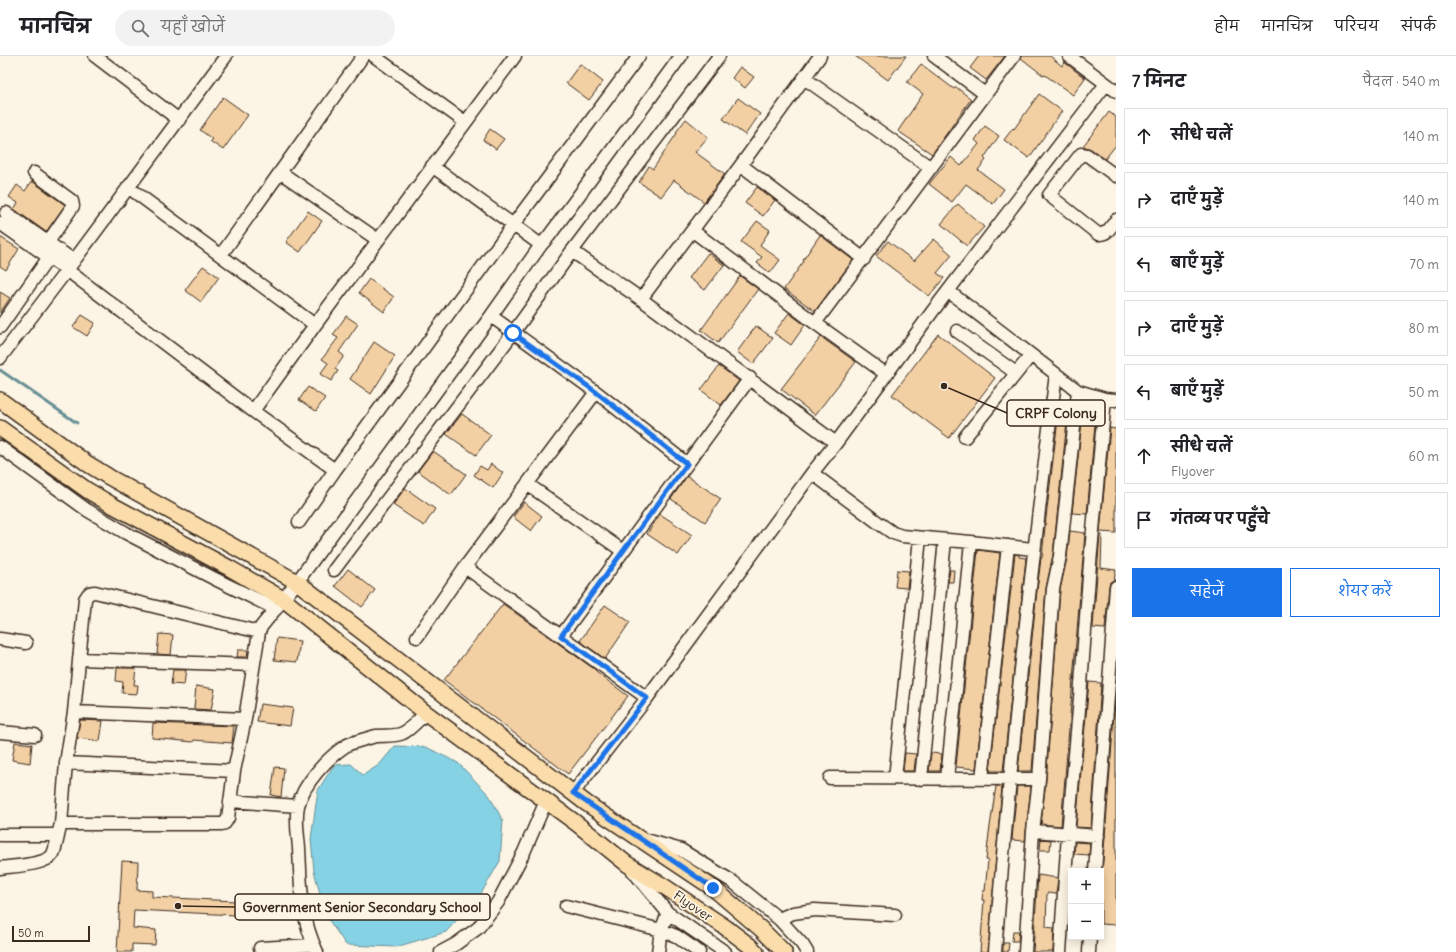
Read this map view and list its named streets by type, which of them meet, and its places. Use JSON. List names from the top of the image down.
{
  "streets": {
    "main road": ["Flyover"]
  },
  "places": ["CRPF Colony", "Government Senior Secondary School"],
  "scale_bar": "50 m",
  "page": {
    "header": "मानचित्र",
    "search": "यहाँ खोजें",
    "nav": [
      "होम",
      "मानचित्र",
      "परिचय",
      "संपर्क"
    ],
    "heading": ["7 मिनट", "पैदल · 540 m"],
    "list": [
      ["सीधे चलें", "140 m"],
      ["दाएँ मुड़ें", "140 m"],
      ["बाएँ मुड़ें", "70 m"],
      ["दाएँ मुड़ें", "80 m"],
      ["बाएँ मुड़ें", "50 m"],
      ["सीधे चलें", "Flyover", "60 m"],
      "गंतव्य पर पहुँचे"
    ],
    "buttons": ["सहेजें", "शेयर करें"],
    "map_buttons": ["+", "−"],
    "scale": "50 m"
  }
}
